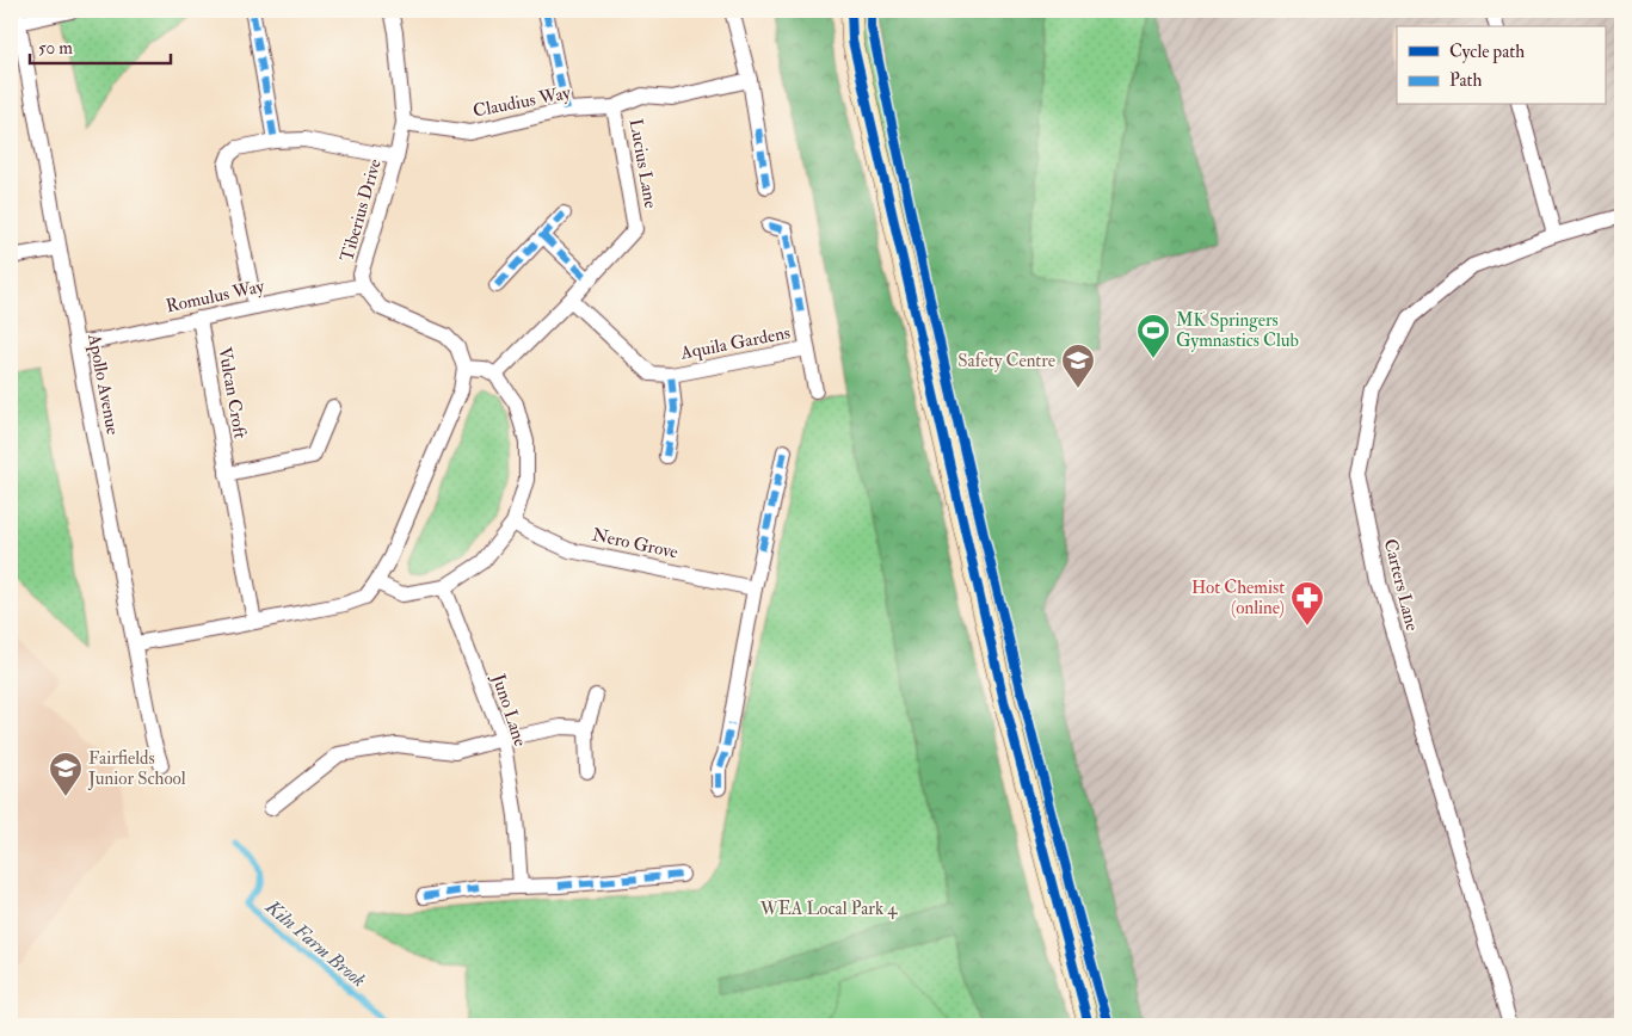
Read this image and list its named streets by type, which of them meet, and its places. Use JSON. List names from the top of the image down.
{
  "streets": {
    "street": [
      "Claudius Way",
      "Lucius Lane",
      "Tiberius Drive",
      "Romulus Way",
      "Aquila Gardens",
      "Apollo Avenue",
      "Vulcan Croft",
      "Nero Grove",
      "Carters Lane",
      "Juno Lane"
    ]
  },
  "crossings": [
    ["Claudius Way", "Lucius Lane"],
    ["Claudius Way", "Tiberius Drive"],
    ["Lucius Lane", "Aquila Gardens"],
    ["Tiberius Drive", "Romulus Way"],
    ["Romulus Way", "Apollo Avenue"],
    ["Romulus Way", "Vulcan Croft"]
  ],
  "water": ["Kiln Farm Brook"],
  "parks": ["WEA Local Park 4"],
  "places": {
    "sports": ["MK Springers Gymnastics Club"],
    "school or university": ["Safety Centre", "Fairfields Junior School"],
    "pharmacy": ["Hot Chemist (online)"]
  },
  "legend": ["Cycle path", "Path"],
  "scale_bar": "50 m"
}
